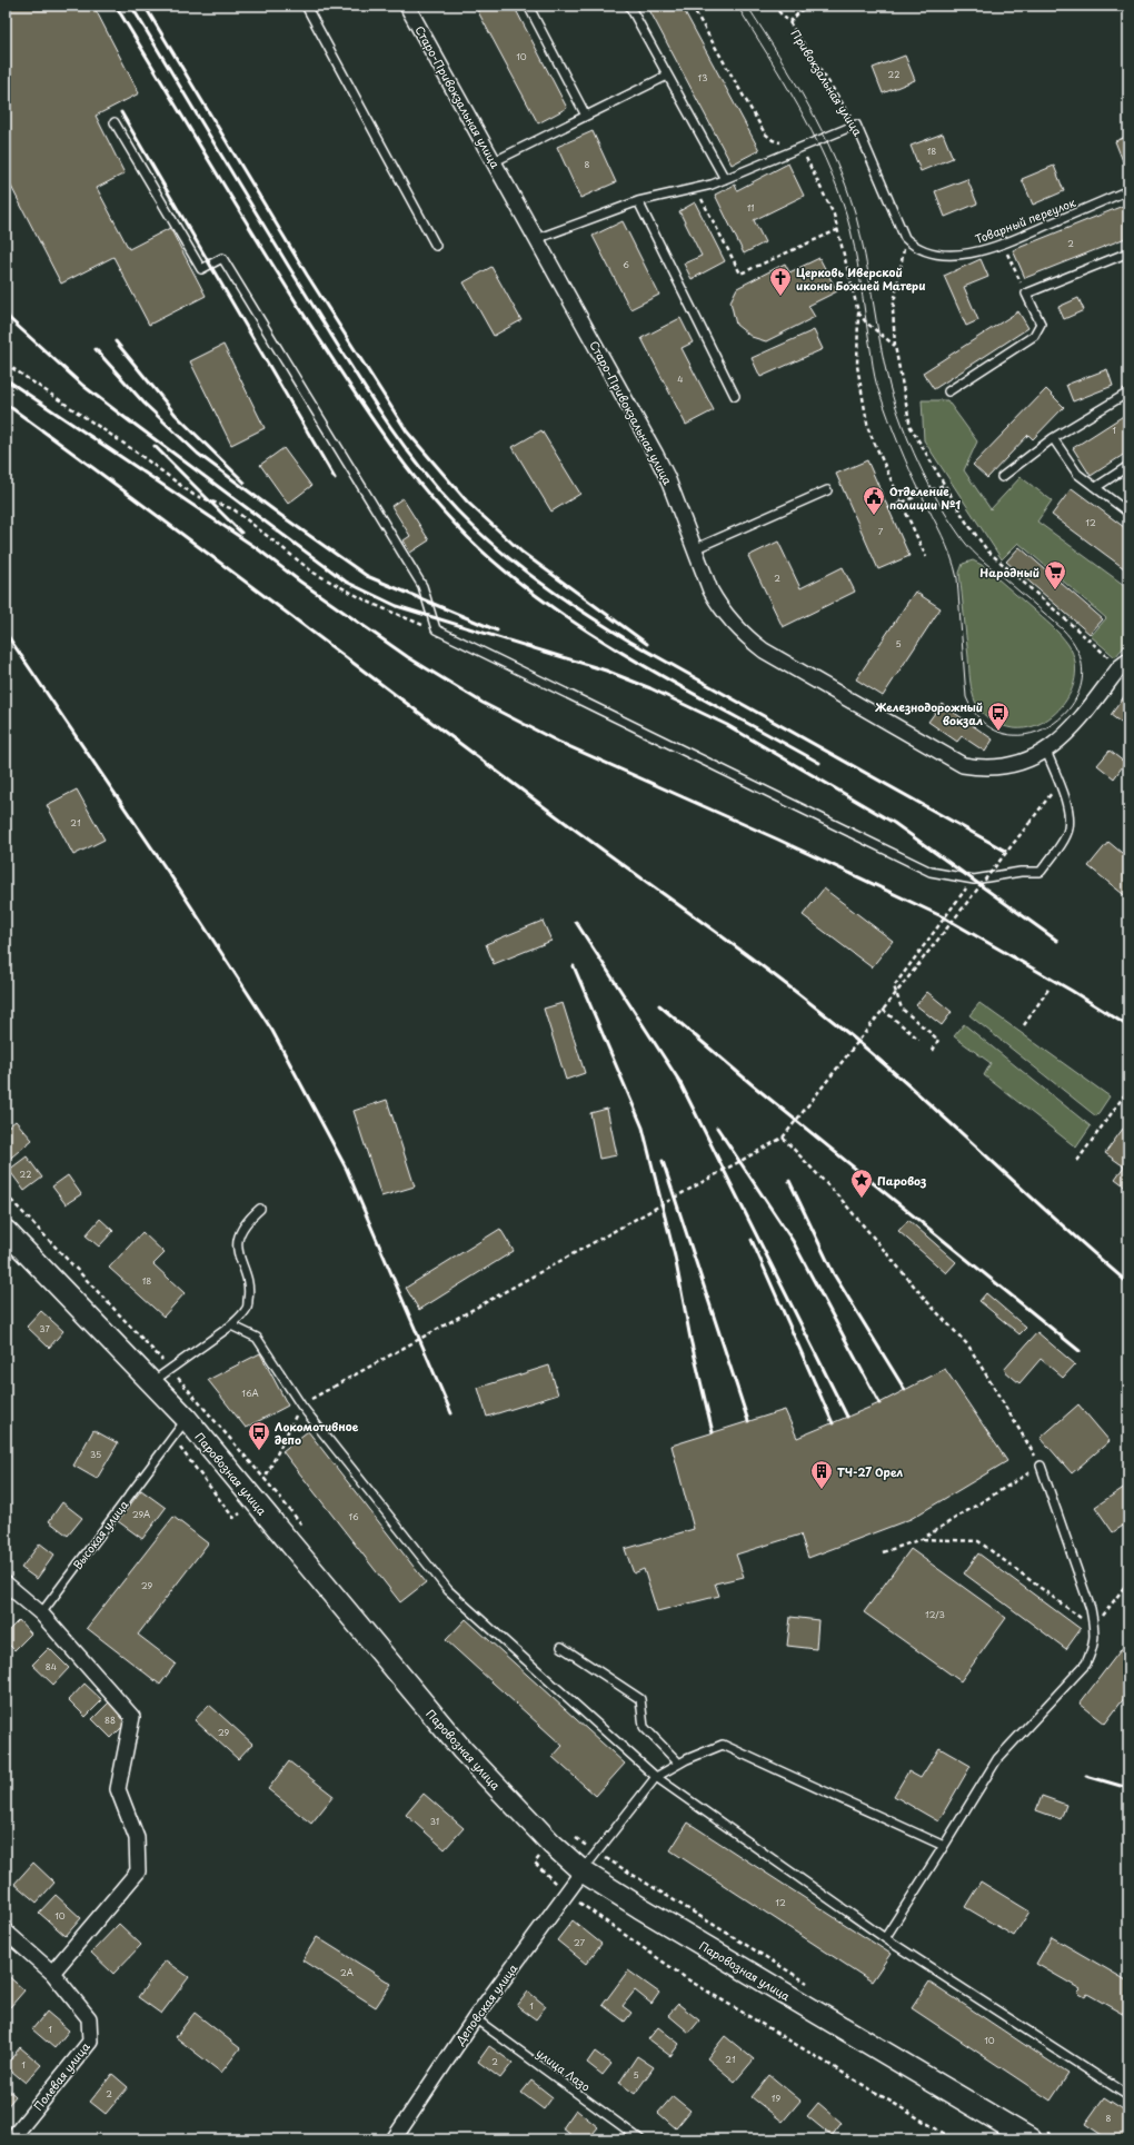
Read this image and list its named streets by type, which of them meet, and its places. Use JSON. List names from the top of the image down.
{
  "streets": {
    "main road": ["Паровозная улица"],
    "street": ["Старо-Привокзальная улица", "Деповская улица", "Полевая улица"],
    "lane": [
      "Привокзальная улица",
      "Товарный переулок",
      "Высокая улица",
      "улица Лазо"
    ]
  },
  "crossings": [
    ["Привокзальная улица", "Товарный переулок"],
    ["Паровозная улица", "Высокая улица"],
    ["Паровозная улица", "Деповская улица"],
    ["Деповская улица", "улица Лазо"]
  ],
  "places": {
    "church": ["Церковь Иверской иконы Божией Матери"],
    "public building": ["Отделение полиции №1"],
    "supermarket": ["Народный"],
    "bus stop": ["Железнодорожный вокзал", "Локомотивное депо"],
    "place": ["Паровоз"],
    "building": ["ТЧ-27 Орел"]
  },
  "house_numbers": [
    "10",
    "22",
    "13",
    "18",
    "8",
    "11",
    "2",
    "6",
    "4",
    "1",
    "12",
    "7",
    "2",
    "5",
    "21",
    "22",
    "18",
    "37",
    "16А",
    "35",
    "29А",
    "16",
    "29",
    "12/3",
    "84",
    "88",
    "29",
    "31",
    "12",
    "10",
    "27",
    "2А",
    "1",
    "1",
    "10",
    "21",
    "2",
    "1",
    "5",
    "2",
    "19",
    "8"
  ]
}
